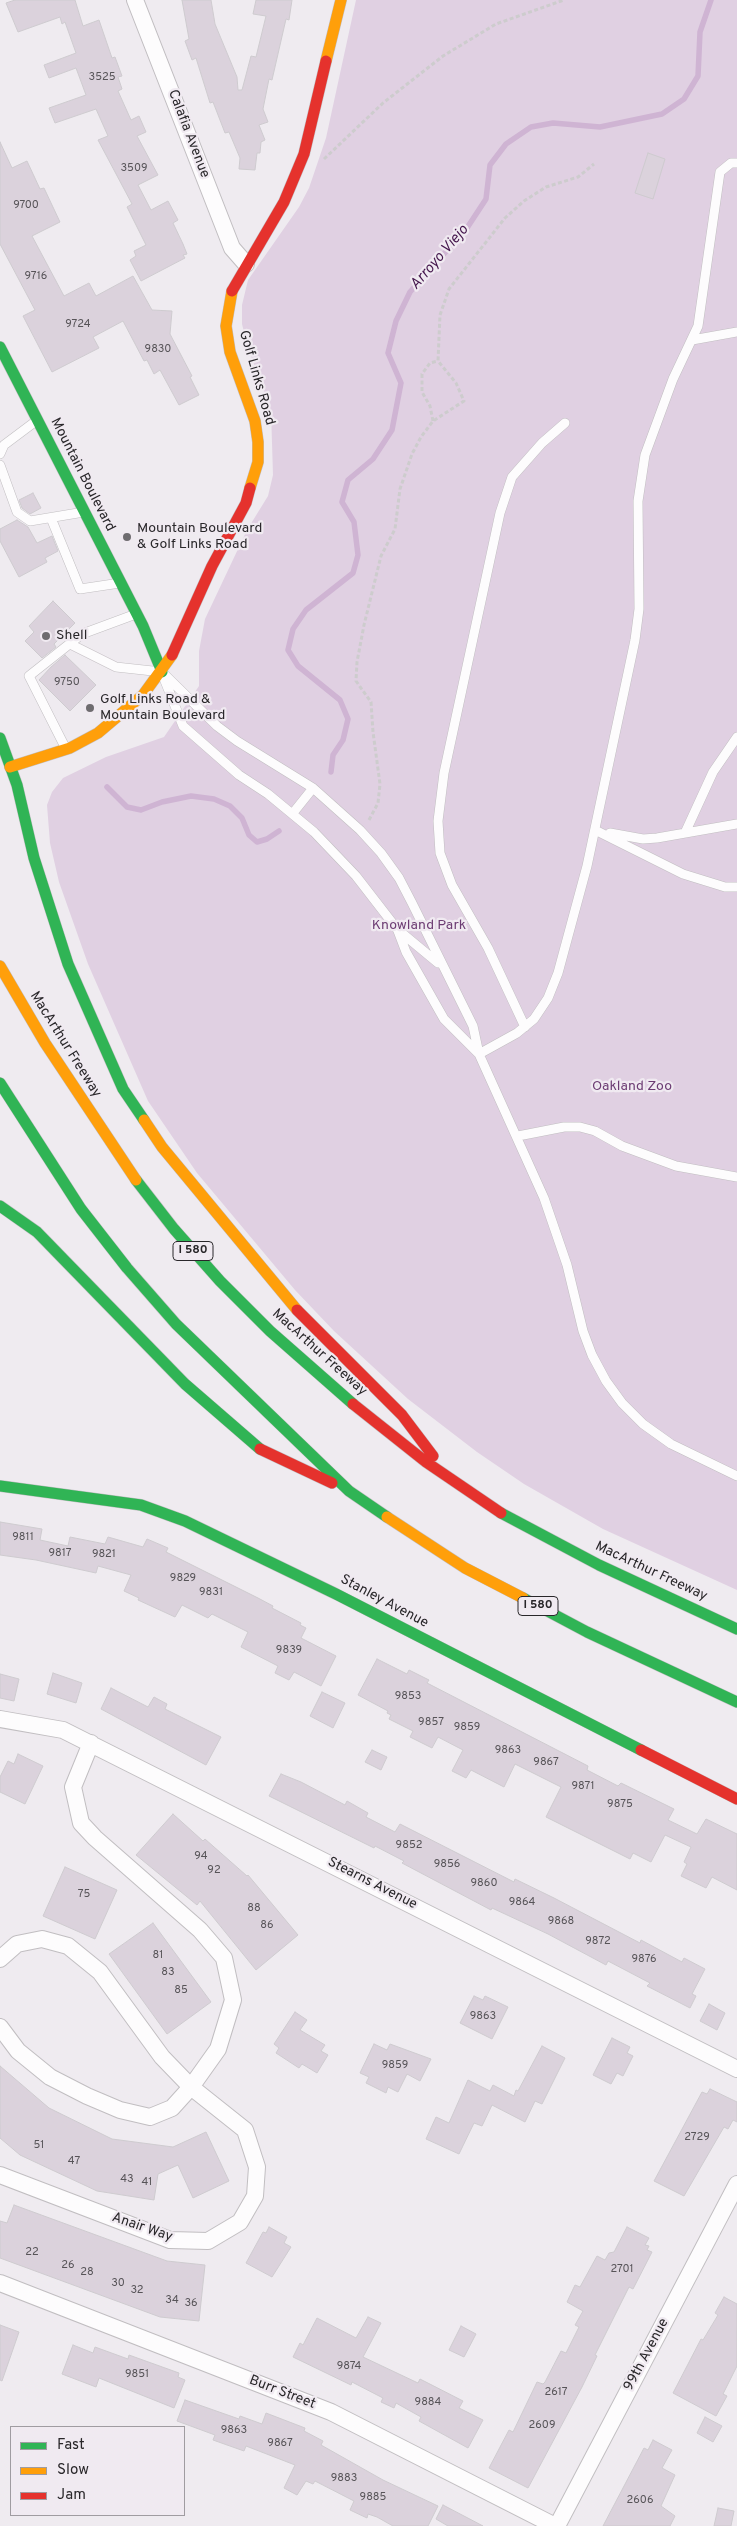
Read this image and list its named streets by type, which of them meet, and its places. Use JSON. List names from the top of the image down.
{
  "streets": {
    "main road": [
      "Golf Links Road",
      "Mountain Boulevard",
      "MacArthur Freeway",
      "I 580",
      "Stanley Avenue"
    ],
    "street": [
      "Calafia Avenue",
      "Stearns Avenue",
      "Anair Way",
      "99th Avenue",
      "Burr Street"
    ]
  },
  "crossings": [
    ["Calafia Avenue", "Golf Links Road"],
    ["Golf Links Road", "Mountain Boulevard"],
    ["99th Avenue", "Burr Street"]
  ],
  "water": ["Arroyo Viejo"],
  "parks": ["Knowland Park", "Oakland Zoo"],
  "places": ["Mountain Boulevard & Golf Links Road", "Shell", "Golf Links Road & Mountain Boulevard"],
  "house_numbers": [
    "3525",
    "3509",
    "9700",
    "9716",
    "9724",
    "9830",
    "9750",
    "9811",
    "9817",
    "9821",
    "9829",
    "9831",
    "9839",
    "9853",
    "9857",
    "9859",
    "9863",
    "9867",
    "9871",
    "9875",
    "9852",
    "94",
    "9856",
    "92",
    "9860",
    "75",
    "9864",
    "88",
    "9868",
    "86",
    "9872",
    "81",
    "9876",
    "83",
    "85",
    "9863",
    "9859",
    "2729",
    "51",
    "47",
    "43",
    "41",
    "22",
    "26",
    "2701",
    "28",
    "30",
    "32",
    "34",
    "36",
    "9874",
    "9851",
    "2617",
    "9884",
    "2609",
    "9863",
    "9867",
    "9883",
    "9885",
    "2606"
  ],
  "legend": ["Fast", "Slow", "Jam"]
}
